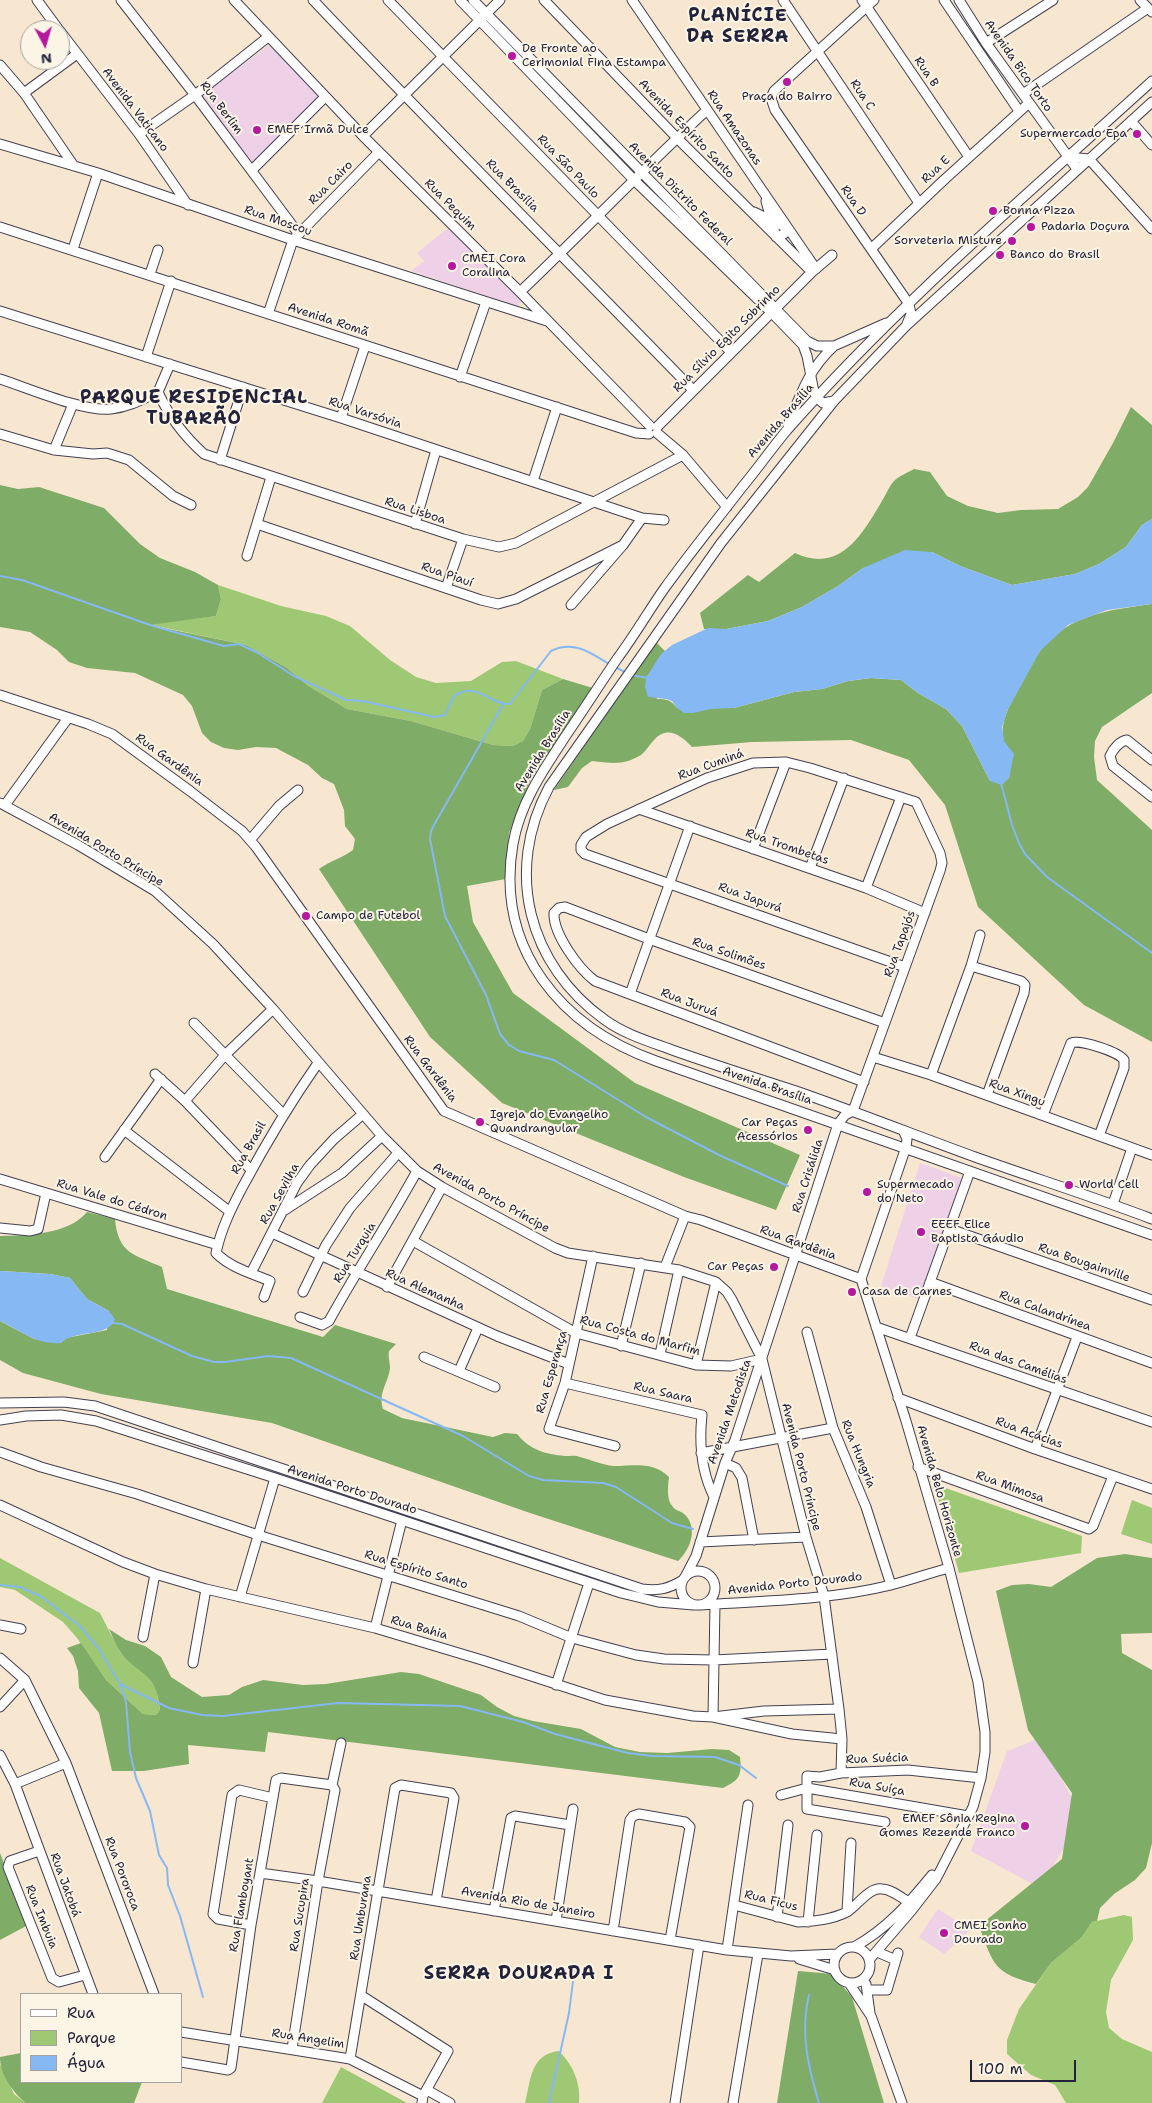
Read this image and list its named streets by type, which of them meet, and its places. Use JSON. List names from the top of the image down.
{
  "streets": {
    "street": [
      "Avenida Bico Torto",
      "Rua B",
      "Rua C",
      "Rua Berlim",
      "Avenida Vaticano",
      "Rua Amazonas",
      "Avenida Espírito Santo",
      "Rua São Paulo",
      "Rua E",
      "Rua Cairo",
      "Rua Brasília",
      "Avenida Distrito Federal",
      "Rua D",
      "Rua Pequim",
      "Rua Moscou",
      "Avenida Romã",
      "Rua Sílvio Egito Sobrinho",
      "Rua Varsóvia",
      "Avenida Brasília",
      "Rua Lisboa",
      "Rua Piauí",
      "Rua Gardênia",
      "Rua Cuminá",
      "Rua Trombetas",
      "Avenida Porto Príncipe",
      "Rua Japurá",
      "Rua Tapajós",
      "Rua Solimões",
      "Rua Juruá",
      "Rua Xingu",
      "Rua Brasil",
      "Rua Crisálida",
      "Rua Sevilha",
      "Rua Vale do Cédron",
      "Rua Turquia",
      "Rua Bougainville",
      "Rua Alemanha",
      "Rua Calandrínea",
      "Rua Costa do Marfim",
      "Rua das Camélias",
      "Rua Esperança",
      "Rua Saara",
      "Avenida Metodista",
      "Rua Acácias",
      "Rua Hungria",
      "Rua Mimosa",
      "Avenida Porto Dourado",
      "Avenida Belo Horizonte",
      "Rua Espírito Santo",
      "Rua Bahia",
      "Rua Suécia",
      "Rua Suíça",
      "Rua Pororoca",
      "Rua Jatobá",
      "Rua Ficus",
      "Avenida Rio de Janeiro",
      "Rua Flamboyant",
      "Rua Sucupira",
      "Rua Imbuia",
      "Rua Umburana",
      "Rua Angelim"
    ]
  },
  "crossings": [
    ["Avenida Bico Torto", "Rua E"],
    ["Avenida Bico Torto", "Avenida Brasília"],
    ["Rua B", "Rua E"],
    ["Rua C", "Rua E"],
    ["Rua C", "Rua D"],
    ["Rua Berlim", "Rua Cairo"],
    ["Rua Berlim", "Rua Moscou"],
    ["Avenida Vaticano", "Rua Moscou"],
    ["Rua Amazonas", "Avenida Espírito Santo"],
    ["Rua Amazonas", "Rua Sílvio Egito Sobrinho"],
    ["Avenida Espírito Santo", "Rua Sílvio Egito Sobrinho"],
    ["Rua São Paulo", "Rua Sílvio Egito Sobrinho"],
    ["Rua E", "Rua D"],
    ["Rua Cairo", "Rua Pequim"],
    ["Rua Cairo", "Rua Moscou"],
    ["Rua Cairo", "Avenida Romã"],
    ["Rua Brasília", "Rua Sílvio Egito Sobrinho"],
    ["Avenida Distrito Federal", "Rua Sílvio Egito Sobrinho"],
    ["Avenida Distrito Federal", "Avenida Brasília"],
    ["Rua D", "Avenida Brasília"],
    ["Rua Pequim", "Rua Moscou"],
    ["Rua Pequim", "Avenida Romã"],
    ["Rua Pequim", "Rua Sílvio Egito Sobrinho"],
    ["Rua Pequim", "Avenida Brasília"],
    ["Rua Pequim", "Rua Lisboa"],
    ["Avenida Romã", "Rua Sílvio Egito Sobrinho"],
    ["Rua Varsóvia", "Rua Lisboa"],
    ["Avenida Brasília", "Rua Tapajós"],
    ["Avenida Brasília", "Rua Crisálida"],
    ["Rua Gardênia", "Rua Crisálida"],
    ["Rua Gardênia", "Avenida Metodista"],
    ["Rua Gardênia", "Avenida Belo Horizonte"],
    ["Rua Cuminá", "Rua Trombetas"],
    ["Rua Cuminá", "Rua Japurá"],
    ["Rua Cuminá", "Rua Tapajós"],
    ["Rua Trombetas", "Rua Tapajós"],
    ["Avenida Porto Príncipe", "Rua Brasil"],
    ["Avenida Porto Príncipe", "Rua Sevilha"],
    ["Avenida Porto Príncipe", "Rua Turquia"],
    ["Avenida Porto Príncipe", "Rua Costa do Marfim"],
    ["Avenida Porto Príncipe", "Rua Esperança"],
    ["Avenida Porto Príncipe", "Avenida Metodista"],
    ["Avenida Porto Príncipe", "Avenida Porto Dourado"],
    ["Avenida Porto Príncipe", "Rua Espírito Santo"],
    ["Avenida Porto Príncipe", "Rua Bahia"],
    ["Avenida Porto Príncipe", "Rua Suécia"],
    ["Rua Japurá", "Rua Tapajós"],
    ["Rua Tapajós", "Rua Solimões"],
    ["Rua Tapajós", "Rua Juruá"],
    ["Rua Tapajós", "Rua Xingu"],
    ["Rua Tapajós", "Rua Crisálida"],
    ["Rua Solimões", "Rua Juruá"],
    ["Rua Brasil", "Rua Vale do Cédron"],
    ["Rua Crisálida", "Avenida Metodista"],
    ["Rua Sevilha", "Rua Vale do Cédron"],
    ["Rua Sevilha", "Rua Alemanha"],
    ["Rua Turquia", "Rua Alemanha"],
    ["Rua Alemanha", "Rua Esperança"],
    ["Rua Costa do Marfim", "Rua Esperança"],
    ["Rua Costa do Marfim", "Avenida Metodista"],
    ["Rua das Camélias", "Avenida Belo Horizonte"],
    ["Rua Esperança", "Rua Saara"],
    ["Rua Saara", "Avenida Metodista"],
    ["Avenida Metodista", "Avenida Porto Dourado"],
    ["Rua Acácias", "Rua Mimosa"],
    ["Rua Acácias", "Avenida Belo Horizonte"],
    ["Rua Hungria", "Avenida Porto Dourado"],
    ["Rua Mimosa", "Avenida Belo Horizonte"],
    ["Avenida Porto Dourado", "Avenida Belo Horizonte"],
    ["Avenida Belo Horizonte", "Rua Suécia"],
    ["Avenida Belo Horizonte", "Rua Suíça"],
    ["Avenida Belo Horizonte", "Rua Ficus"],
    ["Avenida Belo Horizonte", "Avenida Rio de Janeiro"],
    ["Rua Suécia", "Rua Suíça"],
    ["Rua Jatobá", "Rua Imbuia"],
    ["Avenida Rio de Janeiro", "Rua Flamboyant"],
    ["Avenida Rio de Janeiro", "Rua Sucupira"],
    ["Avenida Rio de Janeiro", "Rua Umburana"],
    ["Rua Flamboyant", "Rua Sucupira"],
    ["Rua Flamboyant", "Rua Angelim"],
    ["Rua Sucupira", "Rua Angelim"],
    ["Rua Umburana", "Rua Angelim"]
  ],
  "districts": ["PLANÍCIE DA SERRA", "PARQUE RESIDENCIAL TUBARÃO", "SERRA DOURADA I"],
  "places": [
    "De Fronte ao Cerimonial Fina Estampa",
    "Praça do Bairro",
    "EMEF Irmã Dulce",
    "Supermercado Epa",
    "Bonna Pizza",
    "Padaria Doçura",
    "Sorveteria Misture",
    "Banco do Brasil",
    "CMEI Cora Coralina",
    "Campo de Futebol",
    "Igreja do Evangelho Quandrangular",
    "Car Peças Acessórios",
    "World Cell",
    "Supermecado do Neto",
    "EEEF Elice Baptista Gáudio",
    "Car Peças",
    "Casa de Carnes",
    "EMEF Sônia Regina Gomes Rezende Franco",
    "CMEI Sonho Dourado"
  ],
  "legend": ["Rua", "Parque", "Água"],
  "scale_bar": "100 m",
  "north": "bottom"
}
